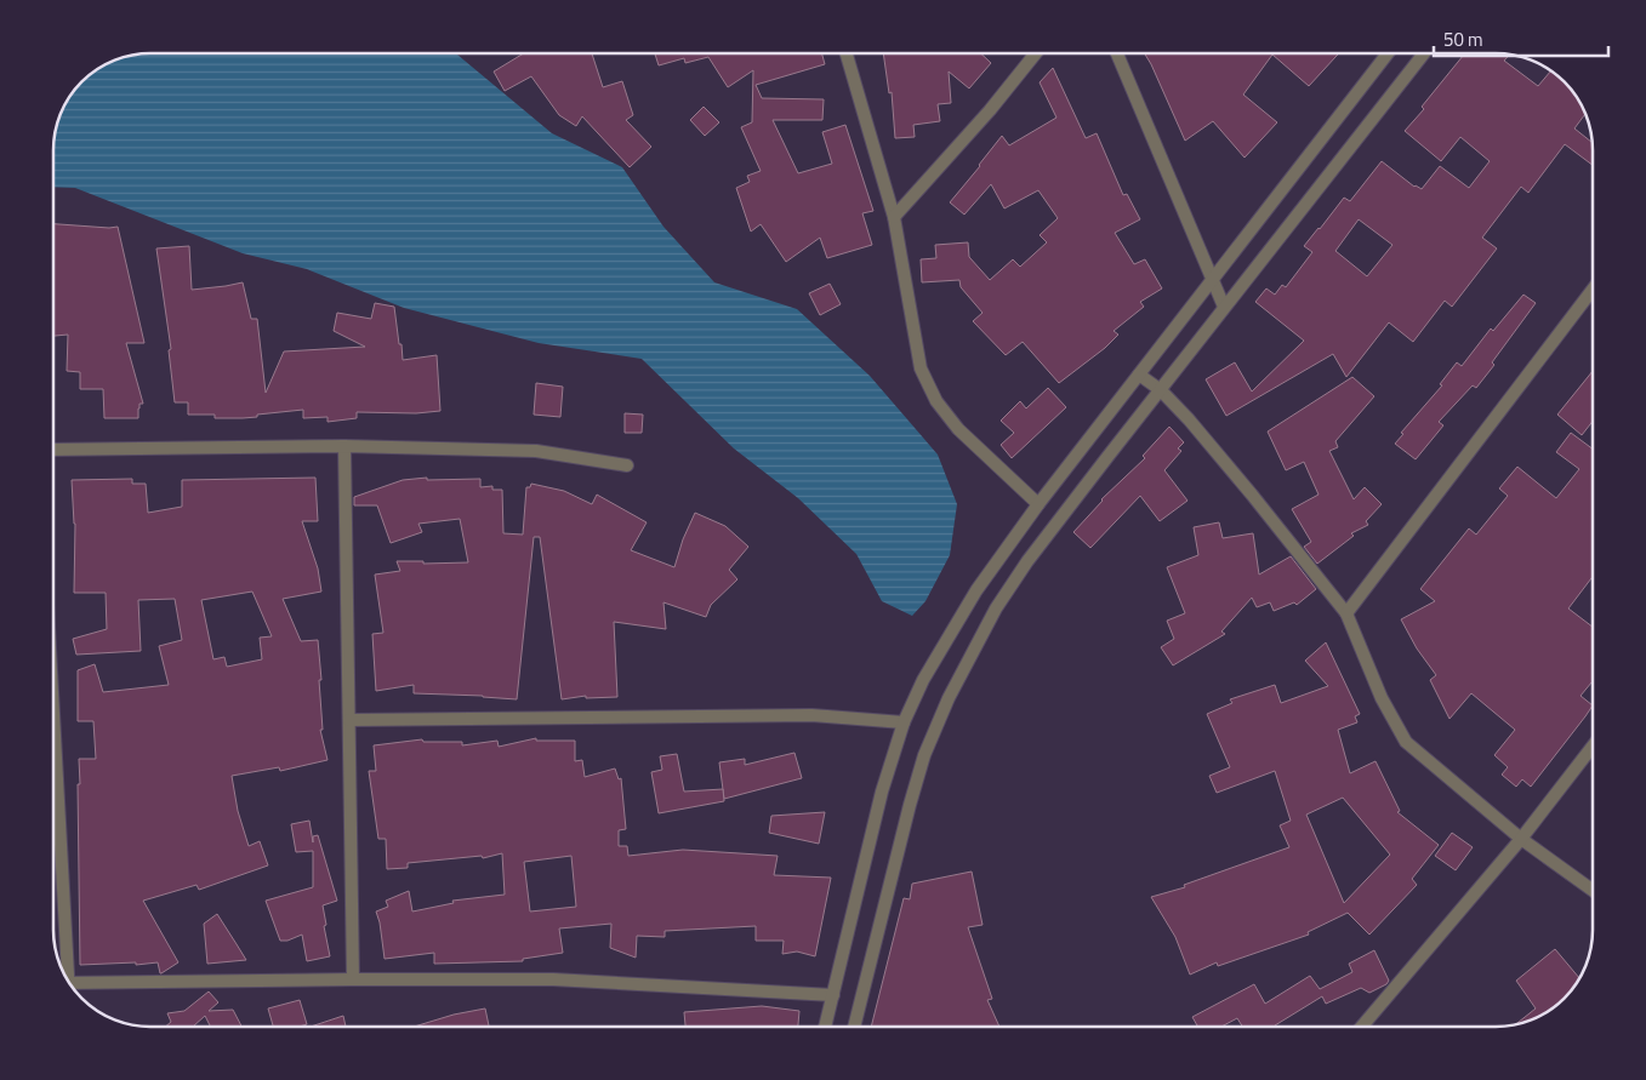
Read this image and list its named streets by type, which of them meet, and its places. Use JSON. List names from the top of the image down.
{
  "scale_bar": "50 m"
}
